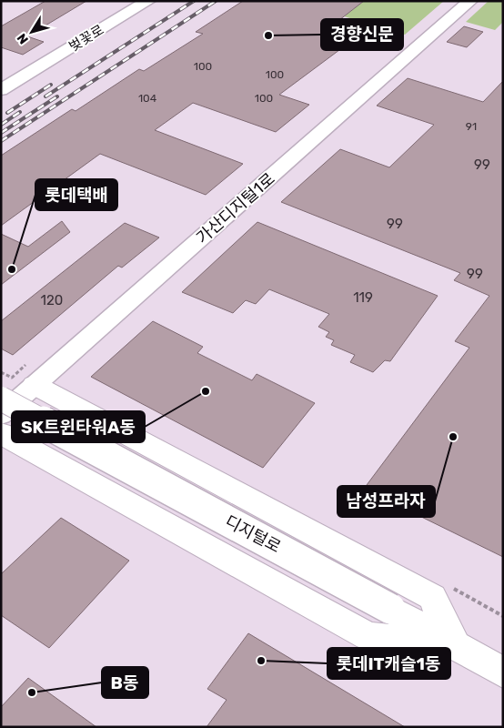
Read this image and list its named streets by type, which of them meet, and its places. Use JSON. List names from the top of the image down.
{
  "streets": {
    "main road": ["디지털로"],
    "street": ["벚꽃로", "가산디지털1로"]
  },
  "places": [
    "경향신문",
    "롯데택배",
    "SK트윈타워A동",
    "남성프라자",
    "롯데IT캐슬1동",
    "B동"
  ],
  "house_numbers": [
    "100",
    "100",
    "104",
    "100",
    "91",
    "99",
    "99",
    "99",
    "119",
    "120"
  ],
  "north": "bottom left"
}
